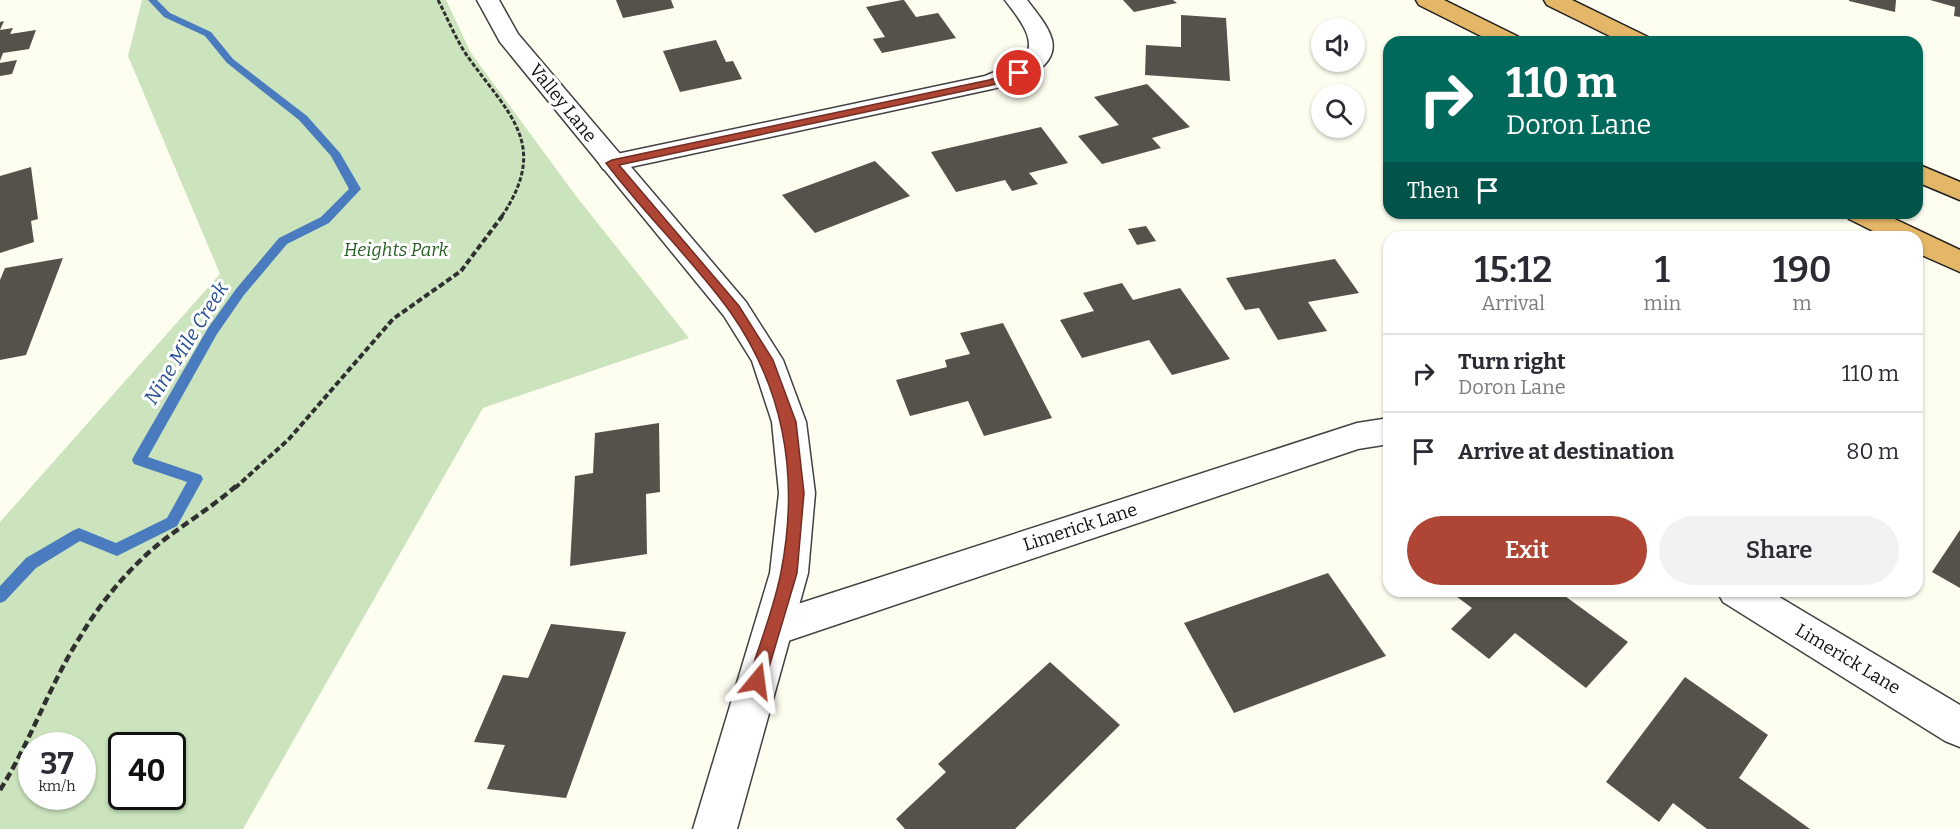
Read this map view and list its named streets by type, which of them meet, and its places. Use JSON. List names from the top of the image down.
{
  "streets": {
    "street": ["Valley Lane", "Limerick Lane"]
  },
  "crossings": [
    ["Valley Lane", "Limerick Lane"]
  ],
  "water": ["Nine Mile Creek"],
  "parks": ["Heights Park"],
  "page": {
    "turn": ["110 m", "Doron Lane"],
    "then": "Then",
    "eta": [
      "15:12",
      "Arrival",
      "1",
      "min",
      "190",
      "m"
    ],
    "list": [
      {
        "name": "Turn right",
        "note": "Doron Lane",
        "value": "110 m"
      },
      {
        "name": "Arrive at destination",
        "value": "80 m"
      }
    ],
    "buttons": ["Exit", "Share"],
    "speed": "37 km/h",
    "limit": "40"
  }
}
